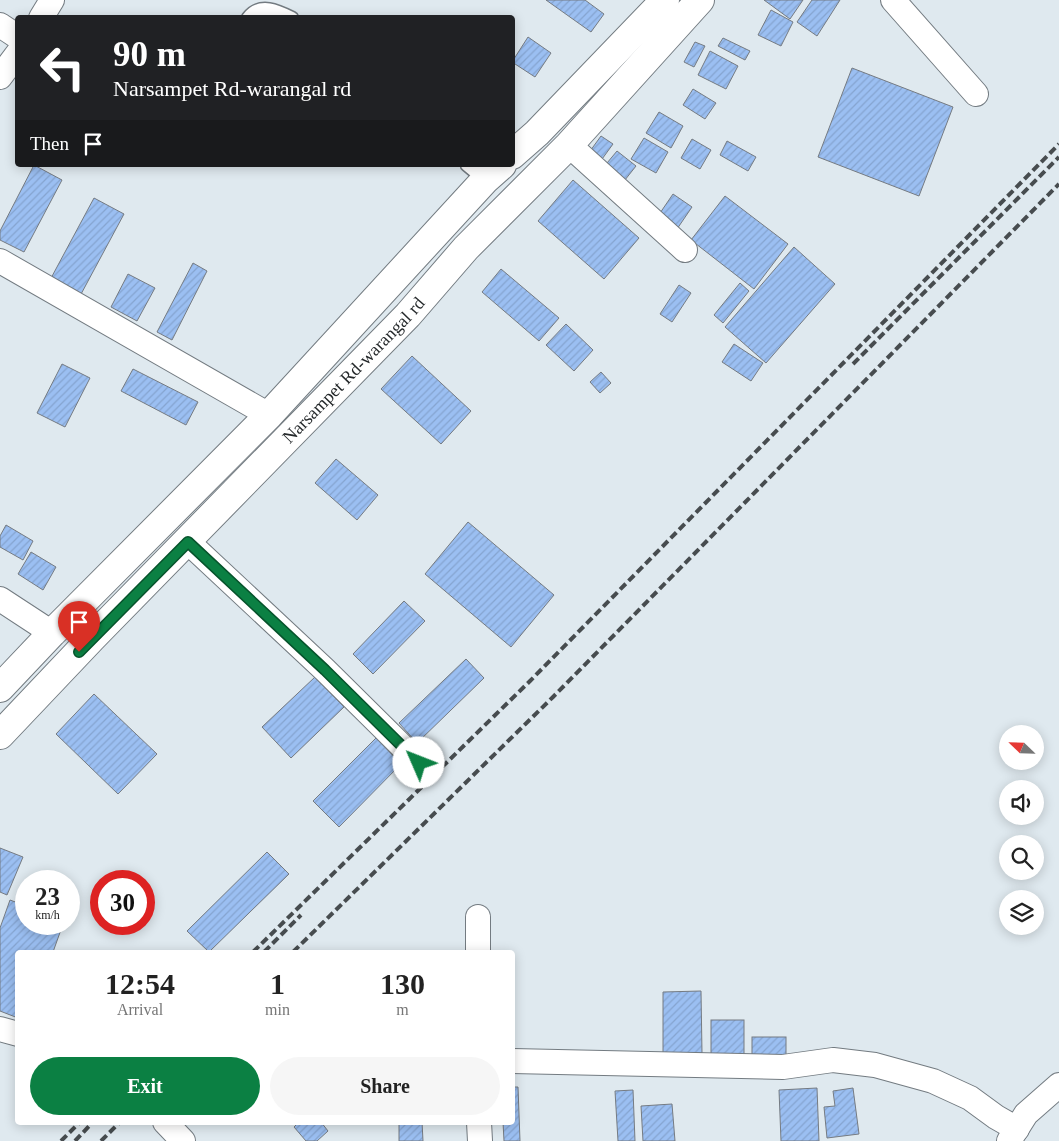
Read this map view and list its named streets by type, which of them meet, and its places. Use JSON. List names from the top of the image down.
{
  "streets": {
    "main road": ["Narsampet Rd-warangal rd"]
  },
  "north": "top left",
  "page": {
    "turn": ["90 m", "Narsampet Rd-warangal rd"],
    "then": "Then",
    "speed": "23 km/h",
    "limit": "30",
    "eta": [
      "12:54",
      "Arrival",
      "1",
      "min",
      "130",
      "m"
    ],
    "buttons": ["Exit", "Share"]
  }
}
